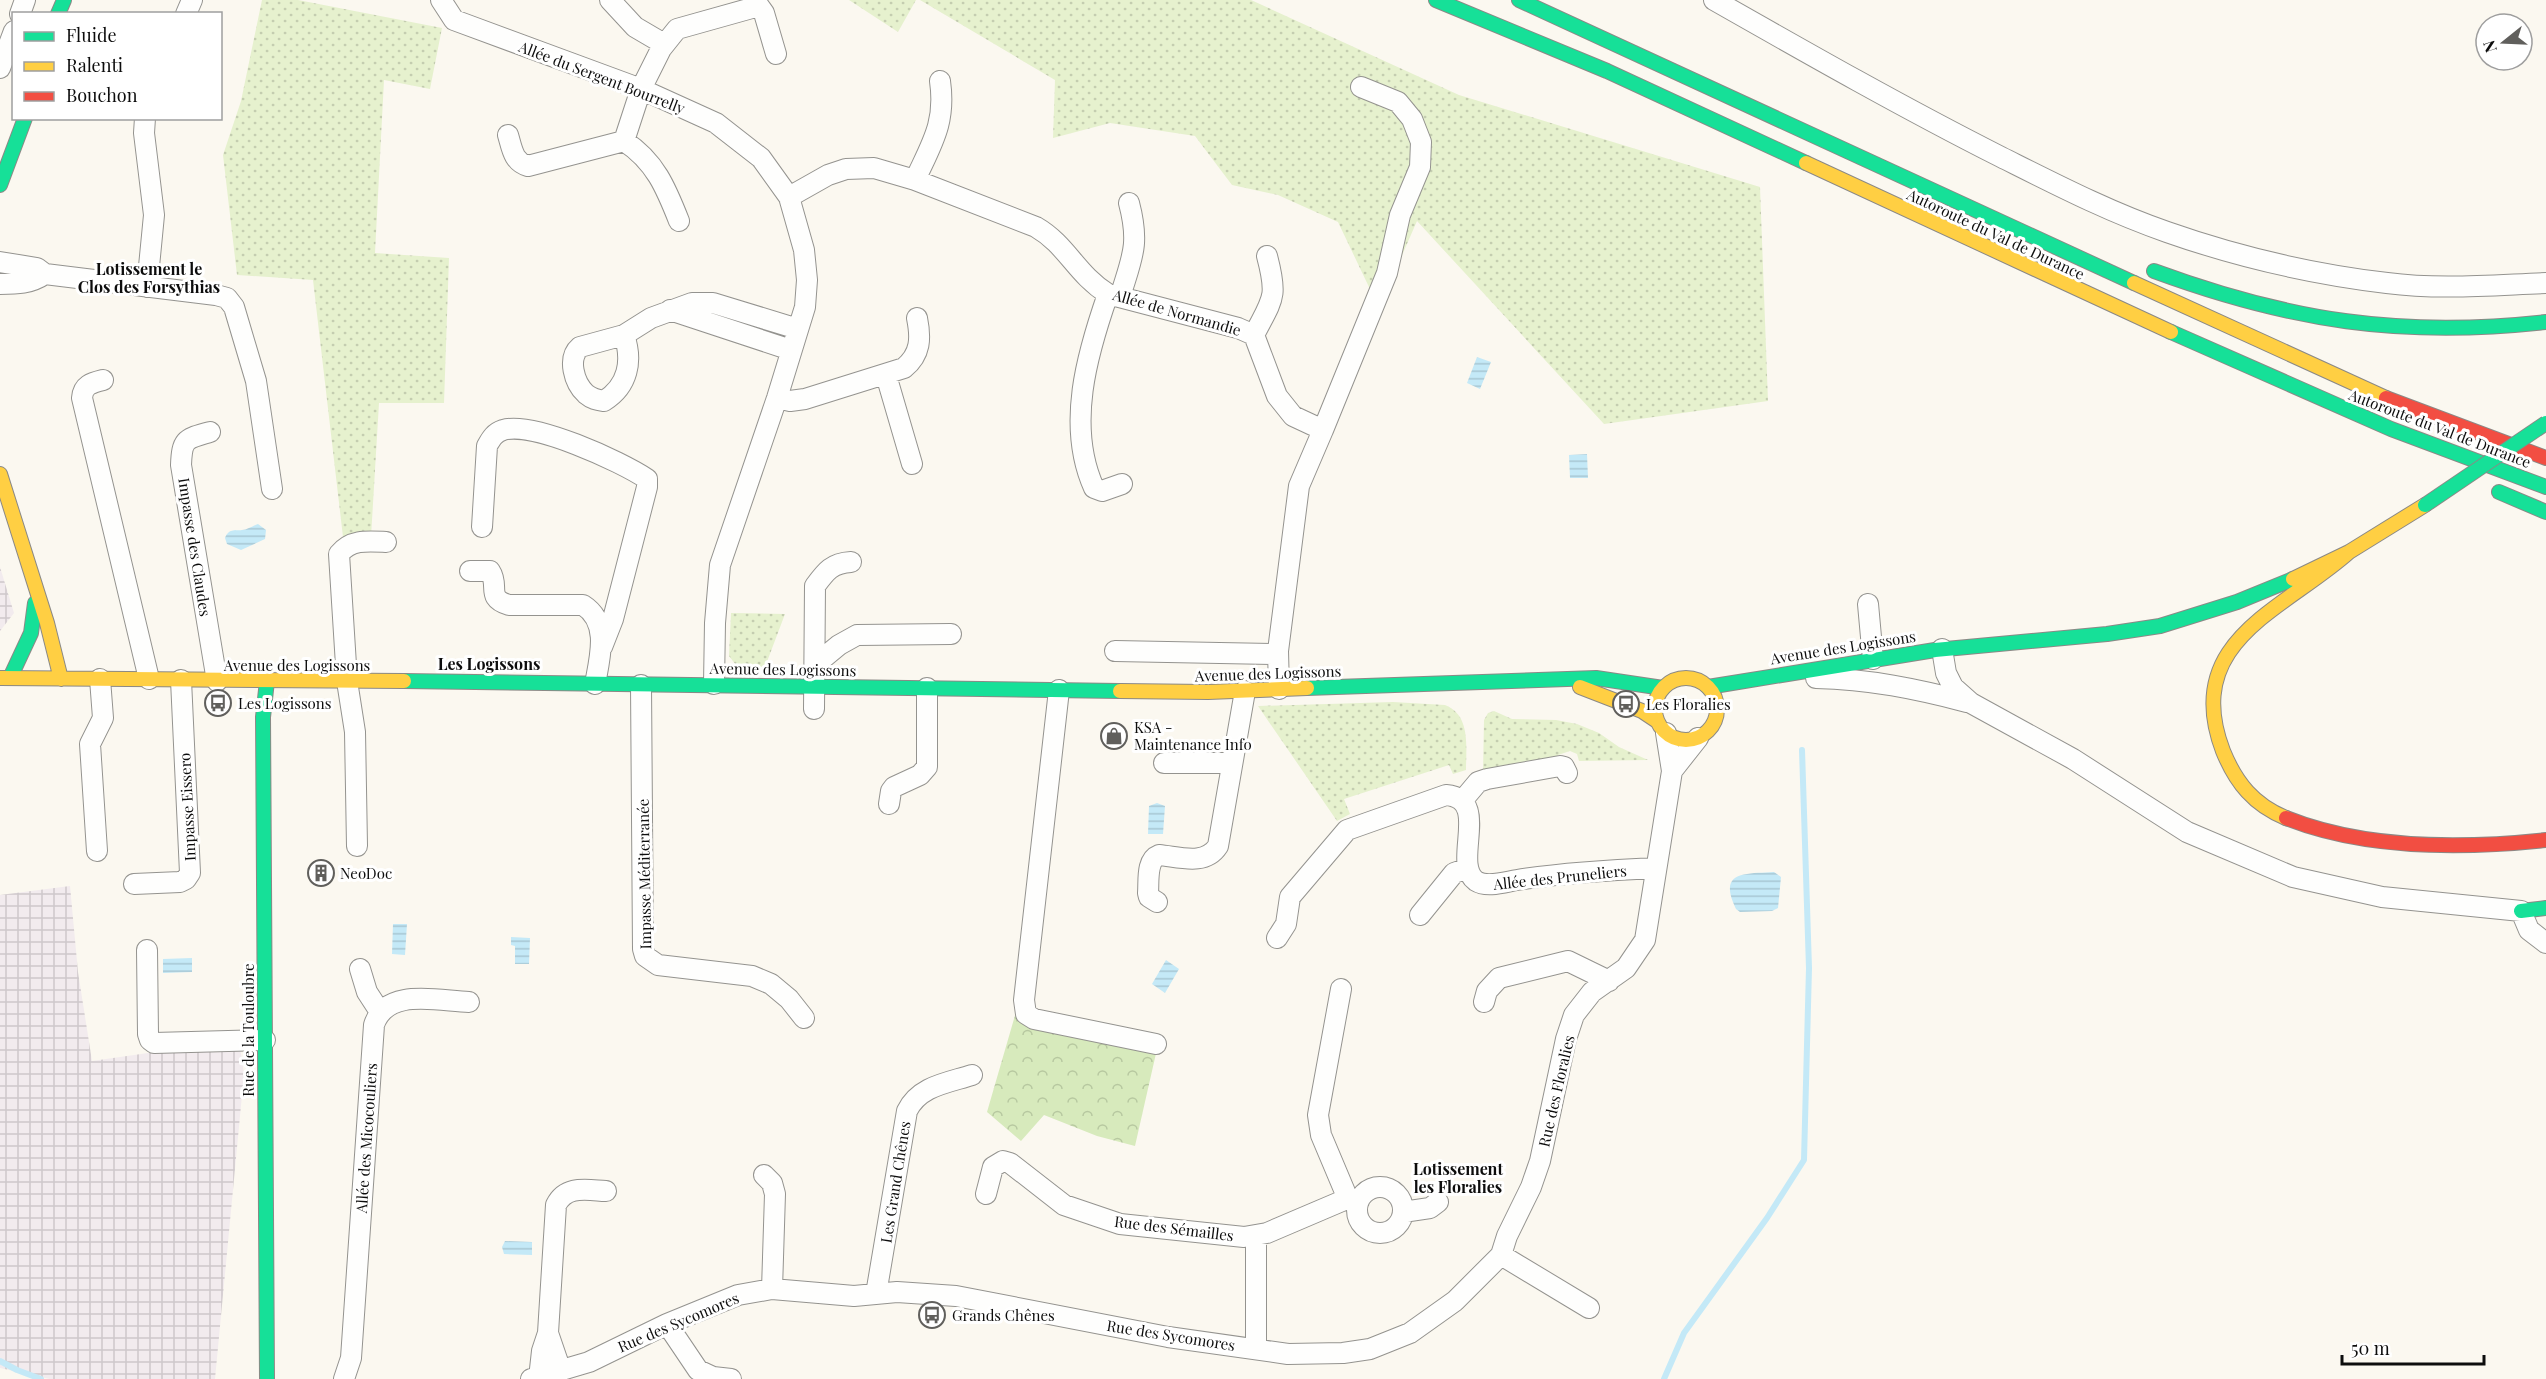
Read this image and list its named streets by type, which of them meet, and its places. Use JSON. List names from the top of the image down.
{
  "streets": {
    "main road": ["Autoroute du Val de Durance", "Avenue des Logissons", "Rue de la Touloubre"],
    "street": [
      "Allée du Sergent Bourrelly",
      "Allée de Normandie",
      "Impasse des Claudes",
      "Impasse Eissero",
      "Impasse Méditerranée",
      "Allée des Pruneliers",
      "Rue des Floralies",
      "Allée des Micocouliers",
      "Les Grand Chênes",
      "Rue des Sémailles",
      "Rue des Sycomores"
    ]
  },
  "crossings": [
    ["Allée du Sergent Bourrelly", "Allée de Normandie"],
    ["Allée du Sergent Bourrelly", "Avenue des Logissons"],
    ["Impasse des Claudes", "Avenue des Logissons"],
    ["Avenue des Logissons", "Impasse Eissero"],
    ["Avenue des Logissons", "Impasse Méditerranée"],
    ["Avenue des Logissons", "Rue de la Touloubre"],
    ["Avenue des Logissons", "Rue des Floralies"],
    ["Allée des Pruneliers", "Rue des Floralies"],
    ["Rue des Floralies", "Rue des Sycomores"],
    ["Les Grand Chênes", "Rue des Sycomores"]
  ],
  "districts": ["Lotissement le Clos des Forsythias", "Les Logissons", "Lotissement les Floralies"],
  "places": {
    "bus stop": ["Les Logissons", "Les Floralies", "Grands Chênes"],
    "shop": ["KSA - Maintenance Info"],
    "building": ["NeoDoc"]
  },
  "legend": ["Fluide", "Ralenti", "Bouchon"],
  "scale_bar": "50 m",
  "north": "left"
}
